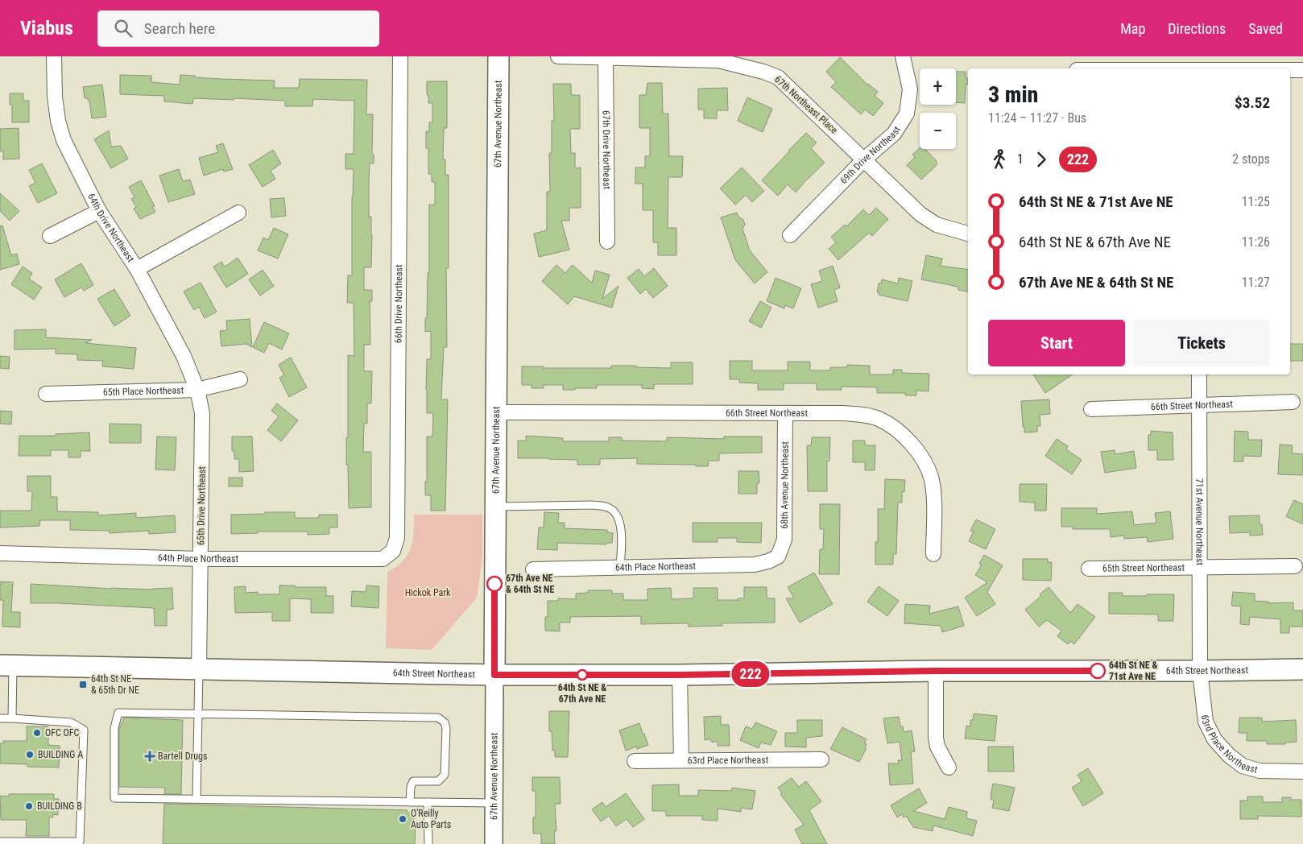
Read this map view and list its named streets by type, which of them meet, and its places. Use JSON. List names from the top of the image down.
{
  "streets": {
    "main road": ["67th Avenue Northeast", "64th Street Northeast"],
    "street": [
      "67th Northeast Place",
      "67th Drive Northeast",
      "69th Drive Northeast",
      "64th Drive Northeast",
      "66th Drive Northeast",
      "65th Place Northeast",
      "66th Street Northeast",
      "68th Avenue Northeast",
      "65th Drive Northeast",
      "71st Avenue Northeast",
      "64th Place Northeast",
      "65th Street Northeast",
      "63rd Place Northeast"
    ]
  },
  "crossings": [
    ["67th Northeast Place", "67th Drive Northeast"],
    ["67th Northeast Place", "69th Drive Northeast"],
    ["67th Avenue Northeast", "66th Street Northeast"],
    ["67th Avenue Northeast", "64th Street Northeast"],
    ["64th Drive Northeast", "65th Place Northeast"],
    ["64th Drive Northeast", "65th Drive Northeast"],
    ["66th Drive Northeast", "64th Place Northeast"],
    ["65th Place Northeast", "65th Drive Northeast"],
    ["66th Street Northeast", "68th Avenue Northeast"],
    ["66th Street Northeast", "71st Avenue Northeast"],
    ["68th Avenue Northeast", "64th Place Northeast"],
    ["65th Drive Northeast", "64th Place Northeast"],
    ["65th Drive Northeast", "64th Street Northeast"],
    ["71st Avenue Northeast", "65th Street Northeast"],
    ["71st Avenue Northeast", "64th Street Northeast"],
    ["71st Avenue Northeast", "63rd Place Northeast"],
    ["64th Street Northeast", "63rd Place Northeast"]
  ],
  "parks": ["Hickok Park"],
  "places": {
    "other": [
      "67th Ave NE & 64th St NE",
      "64th St NE & 71st Ave NE",
      "64th St NE & 67th Ave NE",
      "OFC OFC",
      "BUILDING A",
      "BUILDING B",
      "O'Reilly Auto Parts"
    ],
    "transit": ["64th St NE & 65th Dr NE"],
    "health": ["Bartell Drugs"]
  },
  "lines": ["bus line 222"],
  "page": {
    "header": "Viabus",
    "search": "Search here",
    "nav": ["Map", "Directions", "Saved"],
    "on_map": "222",
    "map_buttons": ["+", "−"],
    "heading": ["3 min", "11:24 – 11:27 · Bus", "$3.52"],
    "legs": ["1", "222", "2 stops"],
    "list": [
      {
        "name": "64th St NE & 71st Ave NE",
        "value": "11:25"
      },
      {
        "name": "64th St NE & 67th Ave NE",
        "value": "11:26"
      },
      {
        "name": "67th Ave NE & 64th St NE",
        "value": "11:27"
      }
    ],
    "buttons": ["Start", "Tickets"]
  }
}
